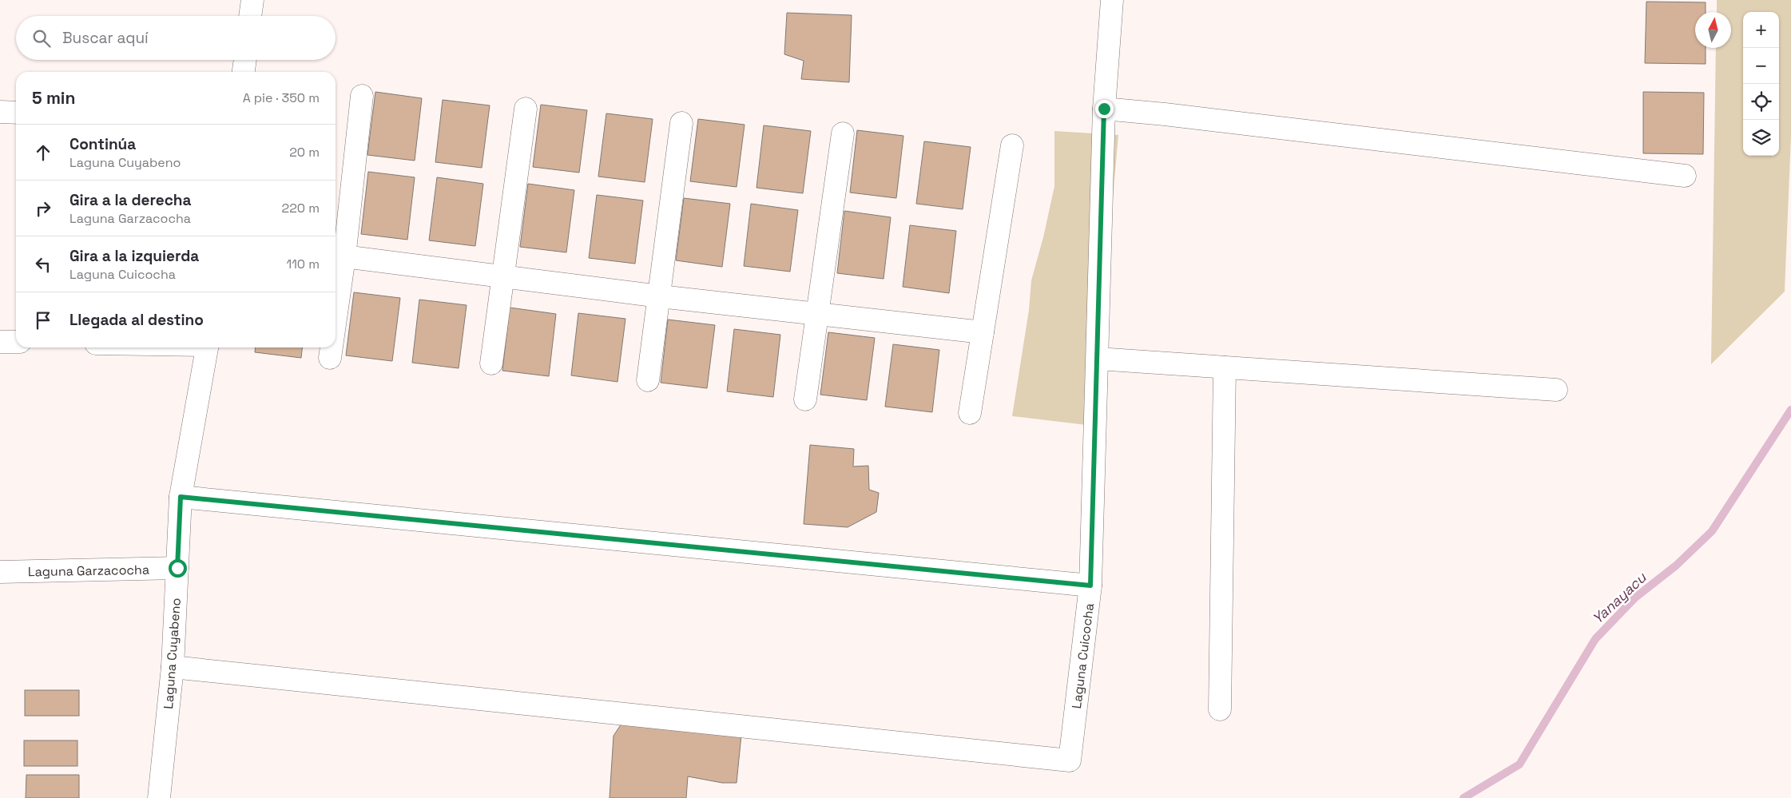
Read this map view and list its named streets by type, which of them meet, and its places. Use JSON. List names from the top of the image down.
{
  "streets": {
    "street": ["Laguna Garzacocha", "Laguna Cuyabeno", "Laguna Cuicocha"]
  },
  "crossings": [
    ["Laguna Garzacocha", "Laguna Cuyabeno"],
    ["Laguna Cuyabeno", "Laguna Cuicocha"]
  ],
  "water": ["Yanayacu"],
  "north": "top",
  "page": {
    "map_buttons": ["+", "−"],
    "search": "Buscar aquí",
    "heading": ["5 min", "A pie · 350 m"],
    "list": [
      ["Continúa", "Laguna Cuyabeno", "20 m"],
      ["Gira a la derecha", "Laguna Garzacocha", "220 m"],
      ["Gira a la izquierda", "Laguna Cuicocha", "110 m"],
      "Llegada al destino"
    ]
  }
}
